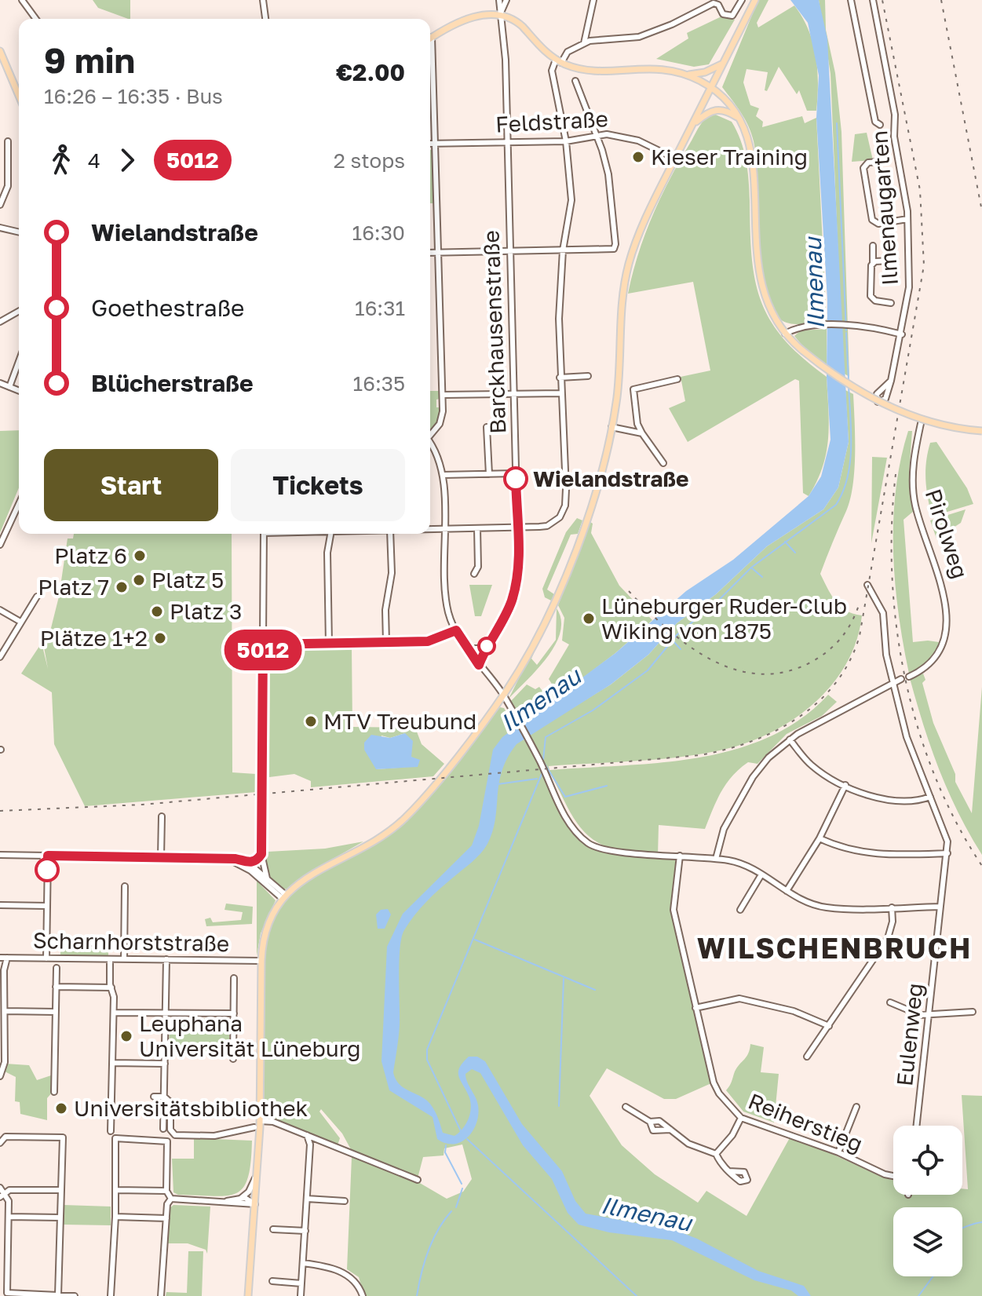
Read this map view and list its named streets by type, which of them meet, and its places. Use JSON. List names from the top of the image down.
{
  "streets": {
    "street": [
      "Feldstraße",
      "Ilmenaugarten",
      "Barckhausenstraße",
      "Pirolweg",
      "Scharnhorststraße",
      "Eulenweg",
      "Reiherstieg"
    ]
  },
  "crossings": [
    ["Feldstraße", "Barckhausenstraße"]
  ],
  "districts": ["WILSCHENBRUCH"],
  "water": ["Ilmenau"],
  "places": [
    "Kieser Training",
    "Wielandstraße",
    "Platz 6",
    "Platz 5",
    "Platz 7",
    "Platz 3",
    "Lüneburger Ruder-Club Wiking von 1875",
    "Plätze 1+2",
    "MTV Treubund",
    "Leuphana Universität Lüneburg",
    "Universitätsbibliothek"
  ],
  "lines": ["bus line 5012"],
  "page": {
    "on_map": "5012",
    "heading": ["9 min", "16:26 – 16:35 · Bus", "€2.00"],
    "legs": ["4", "5012", "2 stops"],
    "list": [
      {
        "name": "Wielandstraße",
        "value": "16:30"
      },
      {
        "name": "Goethestraße",
        "value": "16:31"
      },
      {
        "name": "Blücherstraße",
        "value": "16:35"
      }
    ],
    "buttons": ["Start", "Tickets"]
  }
}
